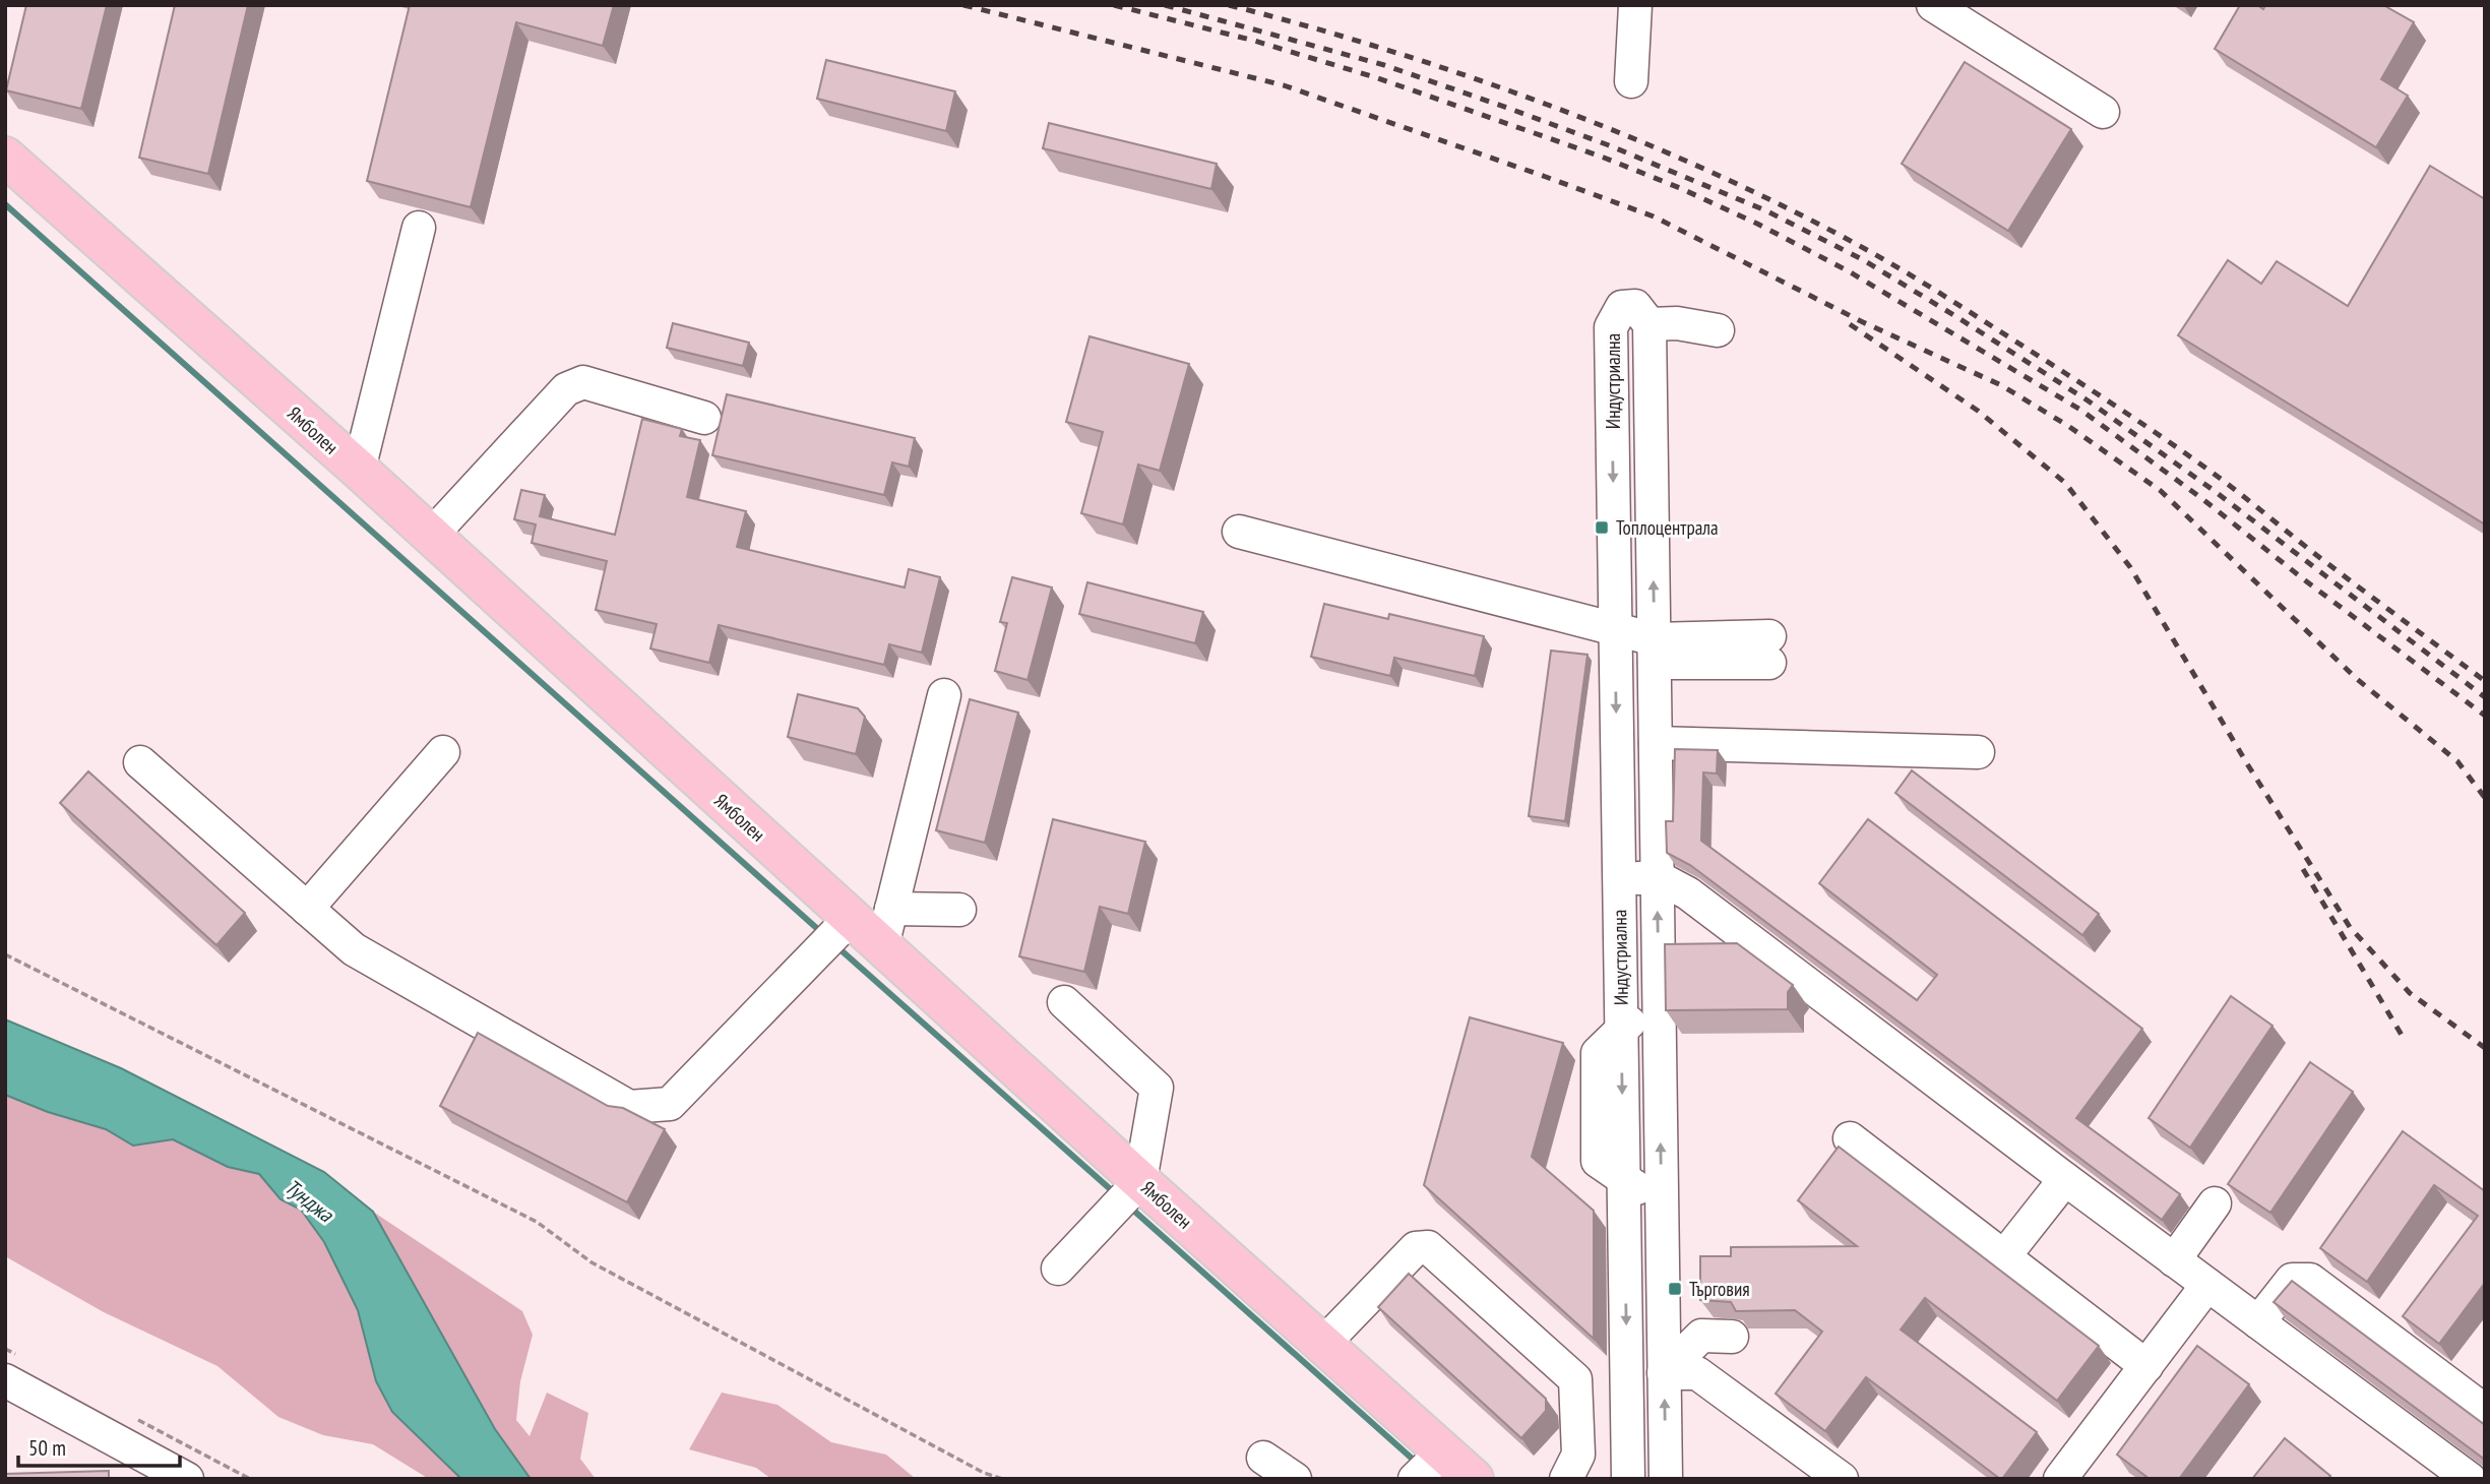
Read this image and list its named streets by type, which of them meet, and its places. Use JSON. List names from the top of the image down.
{
  "streets": {
    "main road": ["Ямболен"],
    "street": ["Индустриална"]
  },
  "water": ["Тунджа"],
  "places": {
    "transit": ["Топлоцентрала", "Търговия"]
  },
  "scale_bar": "50 m"
}
